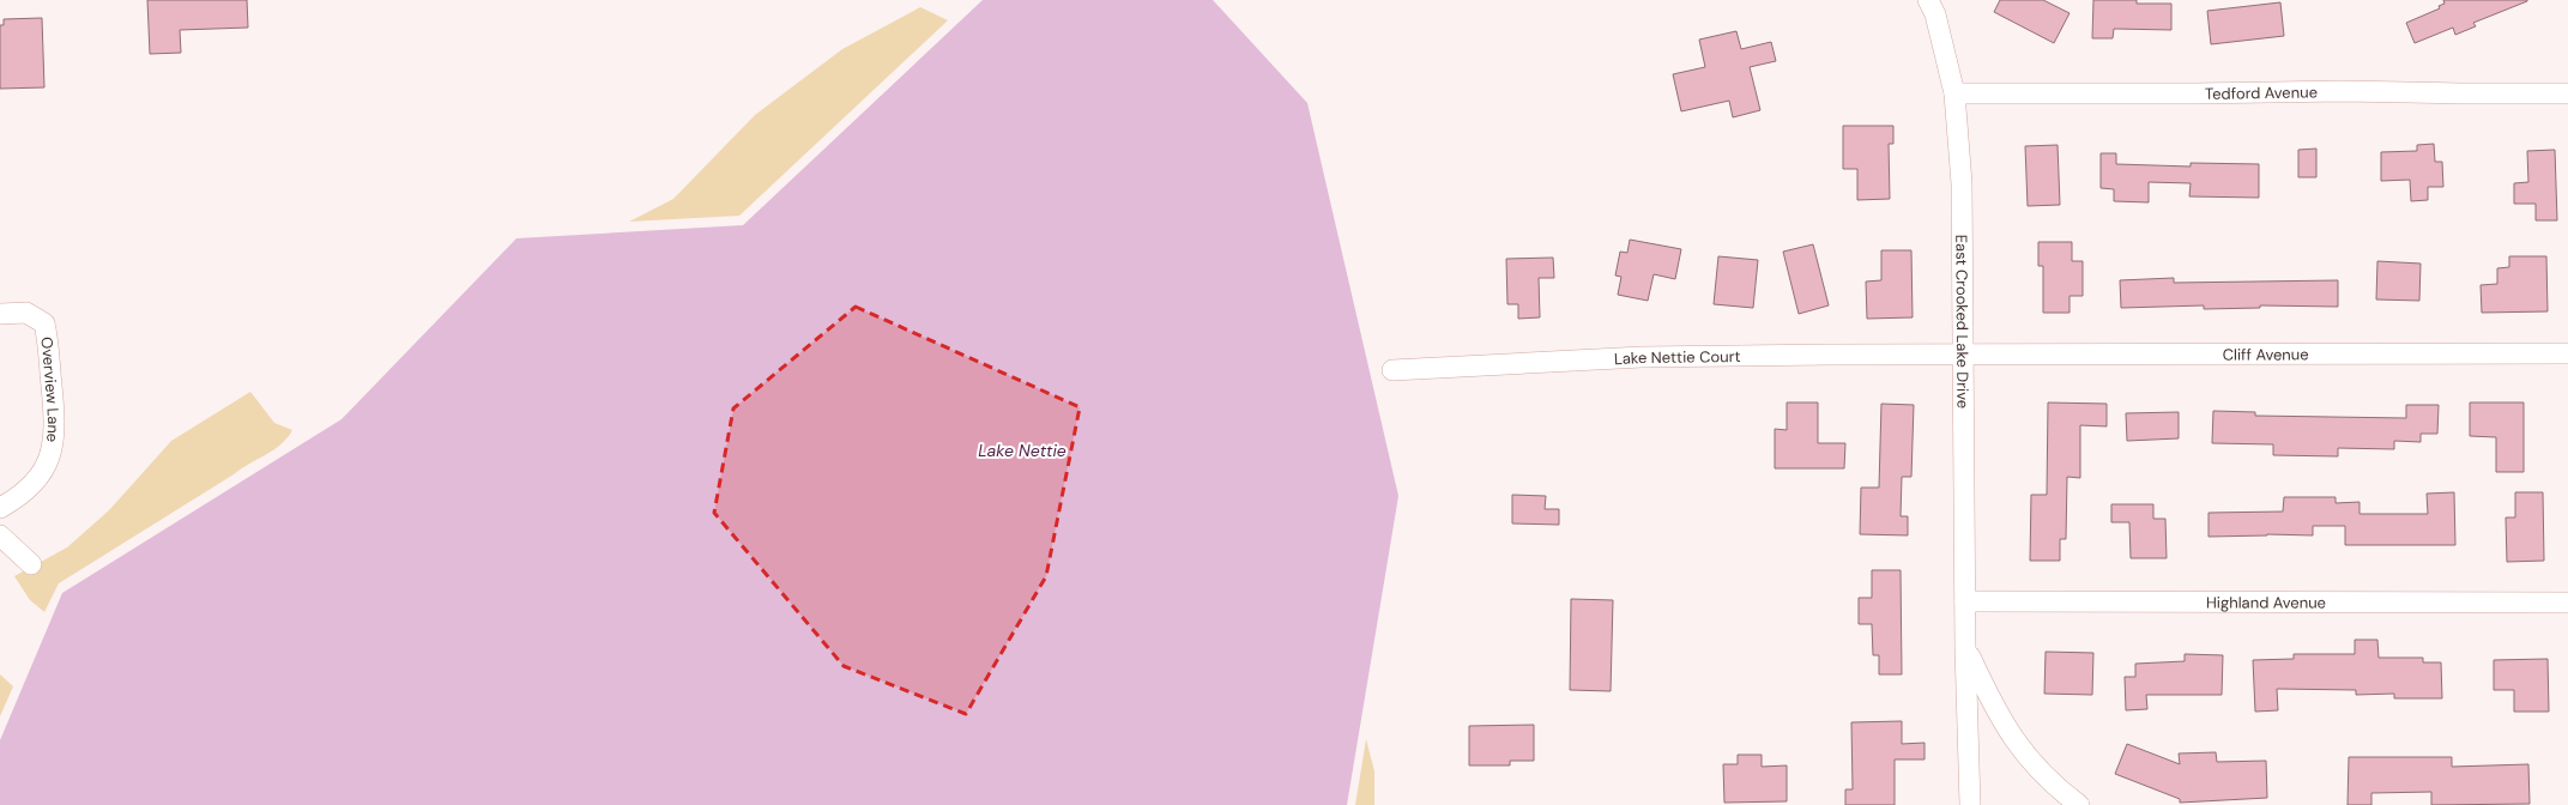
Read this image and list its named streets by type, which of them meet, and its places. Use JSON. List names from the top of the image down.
{
  "streets": {
    "street": [
      "Tedford Avenue",
      "East Crooked Lake Drive",
      "Cliff Avenue",
      "Lake Nettie Court",
      "Overview Lane",
      "Highland Avenue"
    ]
  },
  "crossings": [
    ["Tedford Avenue", "East Crooked Lake Drive"],
    ["East Crooked Lake Drive", "Cliff Avenue"],
    ["East Crooked Lake Drive", "Lake Nettie Court"],
    ["East Crooked Lake Drive", "Highland Avenue"],
    ["Cliff Avenue", "Lake Nettie Court"]
  ],
  "water": ["Lake Nettie"]
}
